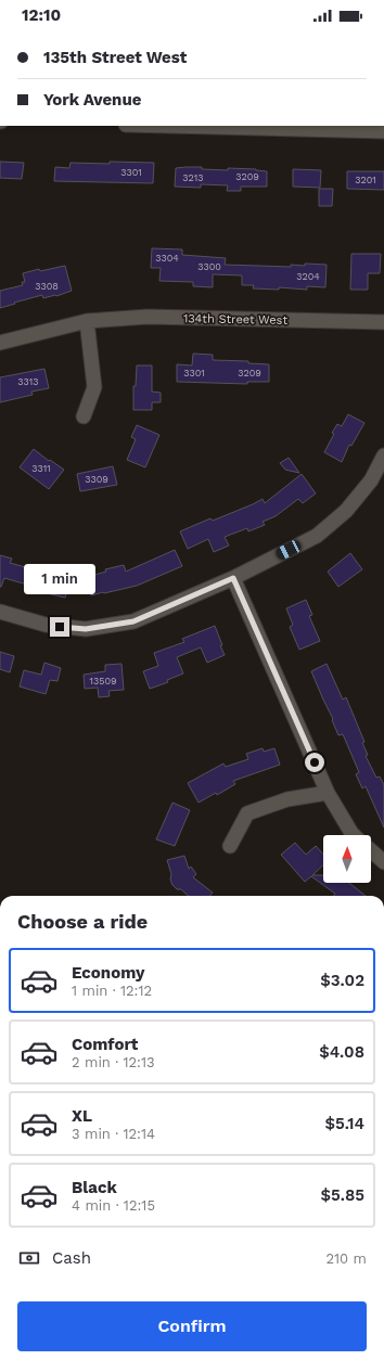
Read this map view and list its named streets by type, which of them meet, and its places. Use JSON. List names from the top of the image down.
{
  "streets": {
    "street": ["134th Street West"]
  },
  "house_numbers": [
    "3301",
    "3209",
    "3213",
    "3201",
    "3304",
    "3300",
    "3204",
    "3308",
    "3301",
    "3209",
    "3313",
    "3311",
    "3309",
    "13509"
  ],
  "north": "top",
  "page": {
    "status": "12:10",
    "banner": ["135th Street West", "York Avenue"],
    "bubble": "1 min",
    "heading": "Choose a ride",
    "list": [
      {
        "name": "Economy",
        "note": "1 min · 12:12",
        "value": "$3.02"
      },
      {
        "name": "Comfort",
        "note": "2 min · 12:13",
        "value": "$4.08"
      },
      {
        "name": "XL",
        "note": "3 min · 12:14",
        "value": "$5.14"
      },
      {
        "name": "Black",
        "note": "4 min · 12:15",
        "value": "$5.85"
      }
    ],
    "pay": ["Cash", "210 m"],
    "buttons": "Confirm"
  }
}
